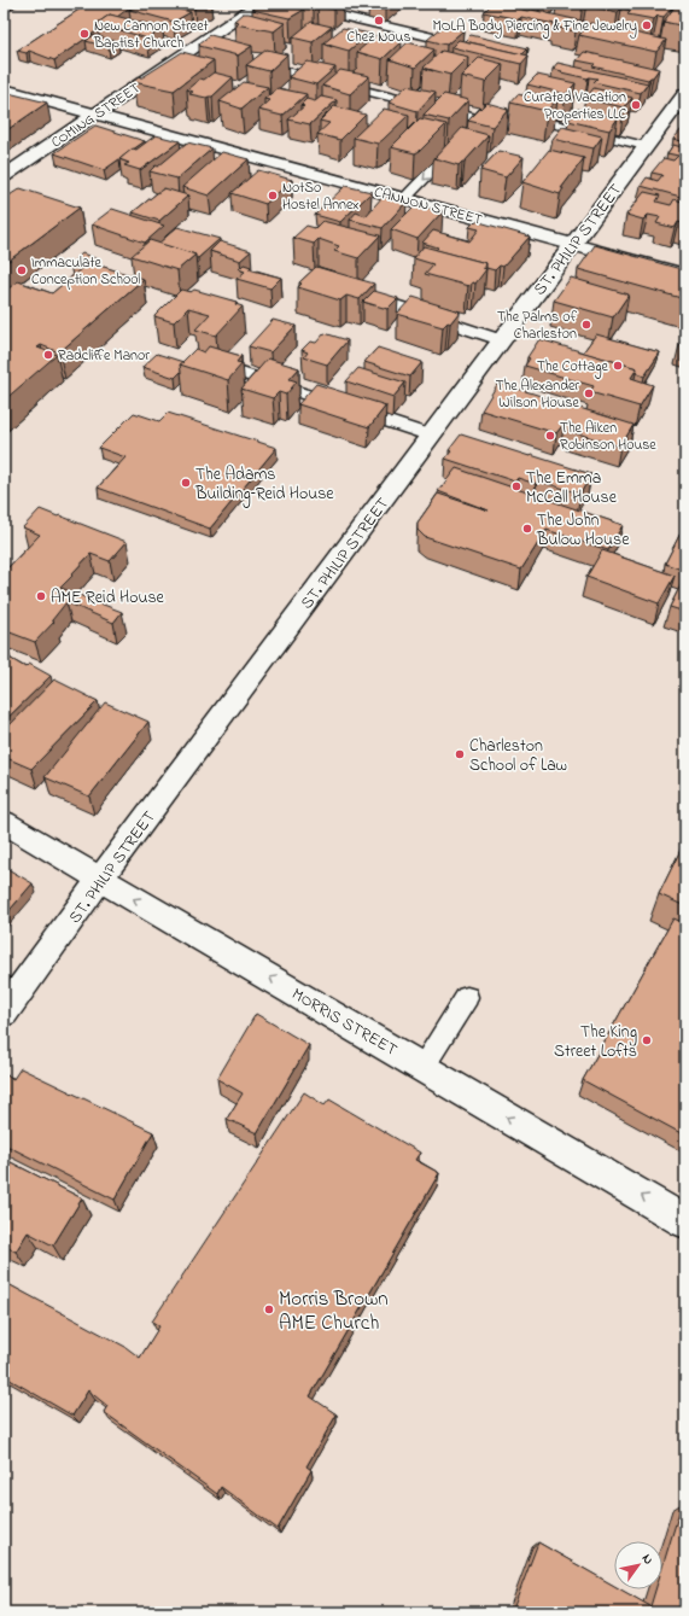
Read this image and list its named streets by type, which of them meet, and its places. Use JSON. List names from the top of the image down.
{
  "streets": {
    "street": [
      "COMING STREET",
      "CANNON STREET",
      "ST. PHILIP STREET",
      "MORRIS STREET"
    ]
  },
  "crossings": [
    ["COMING STREET", "CANNON STREET"],
    ["CANNON STREET", "ST. PHILIP STREET"],
    ["ST. PHILIP STREET", "MORRIS STREET"]
  ],
  "one_way": ["MORRIS STREET"],
  "places": [
    "Chez Nous",
    "MOLA Body Piercing & Fine Jewelry",
    "New Cannon Street Baptist Church",
    "Curated Vacation Properties LLC",
    "NotSo Hostel Annex",
    "Immaculate Conception School",
    "The Palms of Charleston",
    "Radcliffe Manor",
    "The Cottage",
    "The Alexander Wilson House",
    "The Aiken Robinson House",
    "The Adams Building–Reid House",
    "The Emma McCall House",
    "The John Bulow House",
    "AME Reid House",
    "Charleston School of Law",
    "The King Street Lofts",
    "Morris Brown AME Church"
  ],
  "north": "top right"
}
